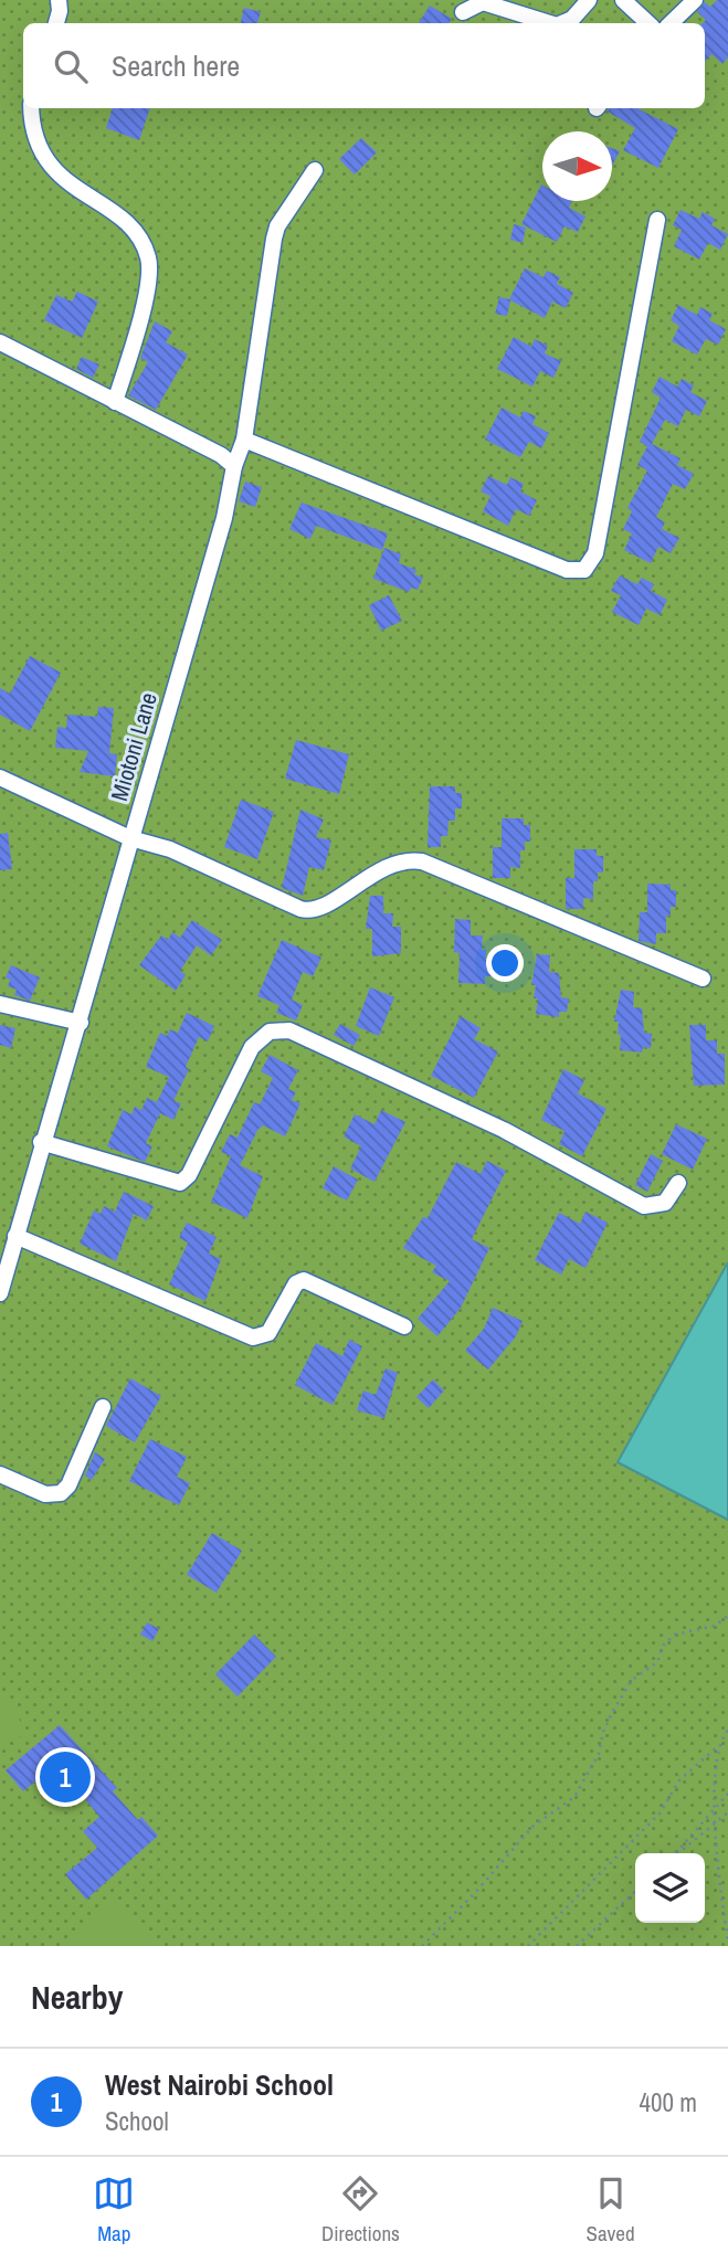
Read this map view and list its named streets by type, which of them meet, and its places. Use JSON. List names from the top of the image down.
{
  "streets": {
    "street": ["Miotoni Lane"]
  },
  "north": "right",
  "page": {
    "search": "Search here",
    "pins": "1",
    "heading": "Nearby",
    "list": [
      {
        "mark": "1",
        "name": "West Nairobi School",
        "note": "School",
        "value": "400 m"
      }
    ],
    "nav": ["Map", "Directions", "Saved"]
  }
}
